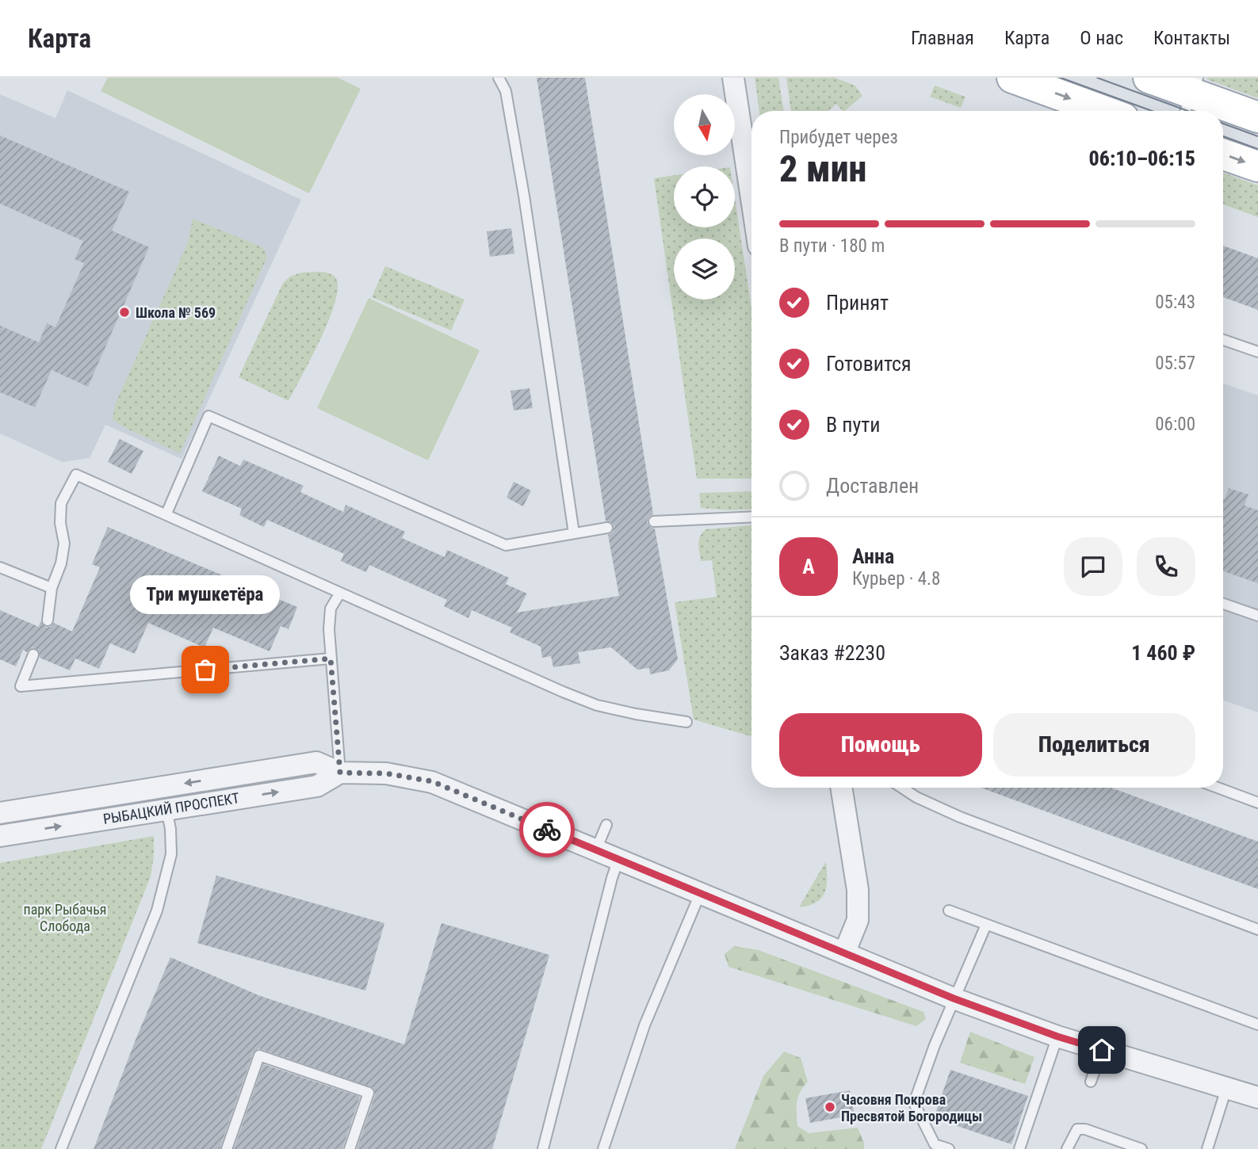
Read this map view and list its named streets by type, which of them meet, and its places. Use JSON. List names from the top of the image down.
{
  "streets": {
    "street": ["РЫБАЦКИЙ ПРОСПЕКТ"]
  },
  "parks": ["парк Рыбачья Слобода"],
  "places": ["Школа № 569", "Три мушкетёра", "Часовня Покрова Пресвятой Богородицы"],
  "north": "bottom",
  "page": {
    "header": "Карта",
    "nav": [
      "Главная",
      "Карта",
      "О нас",
      "Контакты"
    ],
    "heading": ["2 мин", "Прибудет через", "06:10–06:15"],
    "panel": [
      "Анна",
      "Курьер · 4.8",
      "Заказ #2230",
      "1 460 ₽"
    ],
    "bar": "В пути · 180 m",
    "list": [
      ["Принят", "05:43"],
      ["Готовится", "05:57"],
      ["В пути", "06:00"],
      "Доставлен"
    ],
    "round": "А",
    "bubble": "Три мушкетёра",
    "buttons": ["Помощь", "Поделиться"]
  }
}
